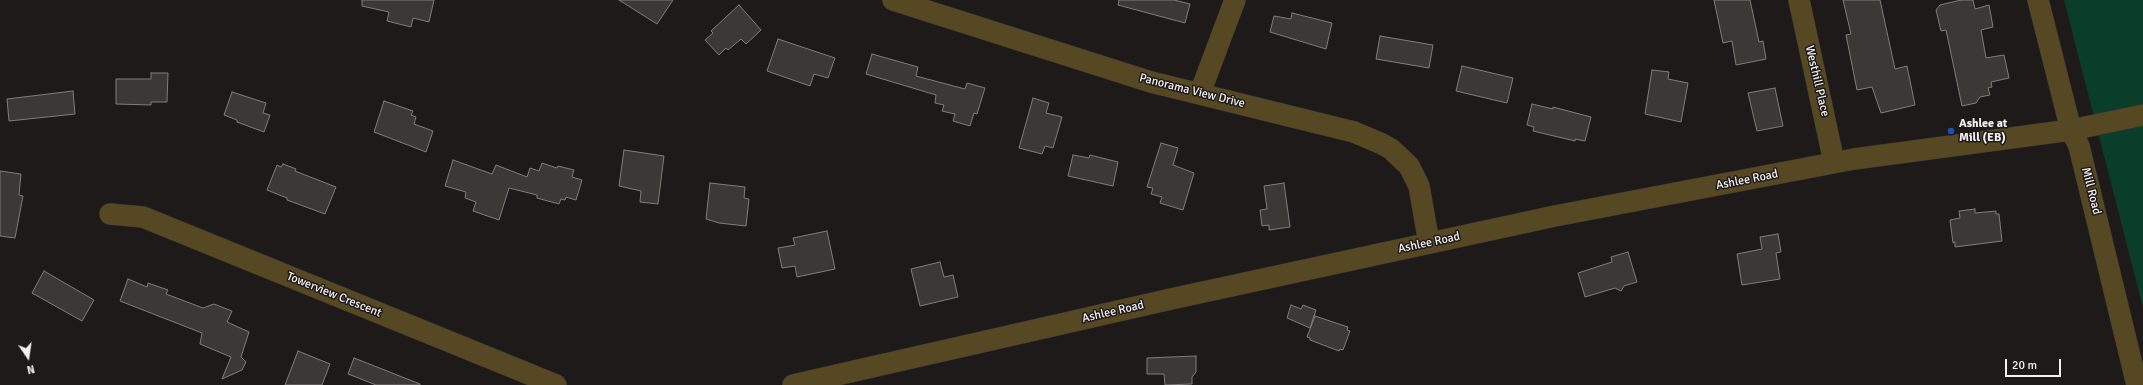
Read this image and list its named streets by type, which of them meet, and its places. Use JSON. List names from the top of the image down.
{
  "streets": {
    "street": [
      "Westhill Place",
      "Panorama View Drive",
      "Ashlee Road",
      "Mill Road",
      "Towerview Crescent"
    ]
  },
  "crossings": [
    ["Westhill Place", "Ashlee Road"],
    ["Panorama View Drive", "Ashlee Road"],
    ["Ashlee Road", "Mill Road"]
  ],
  "places": ["Ashlee at Mill (EB)"],
  "scale_bar": "20 m",
  "north": "bottom"
}
